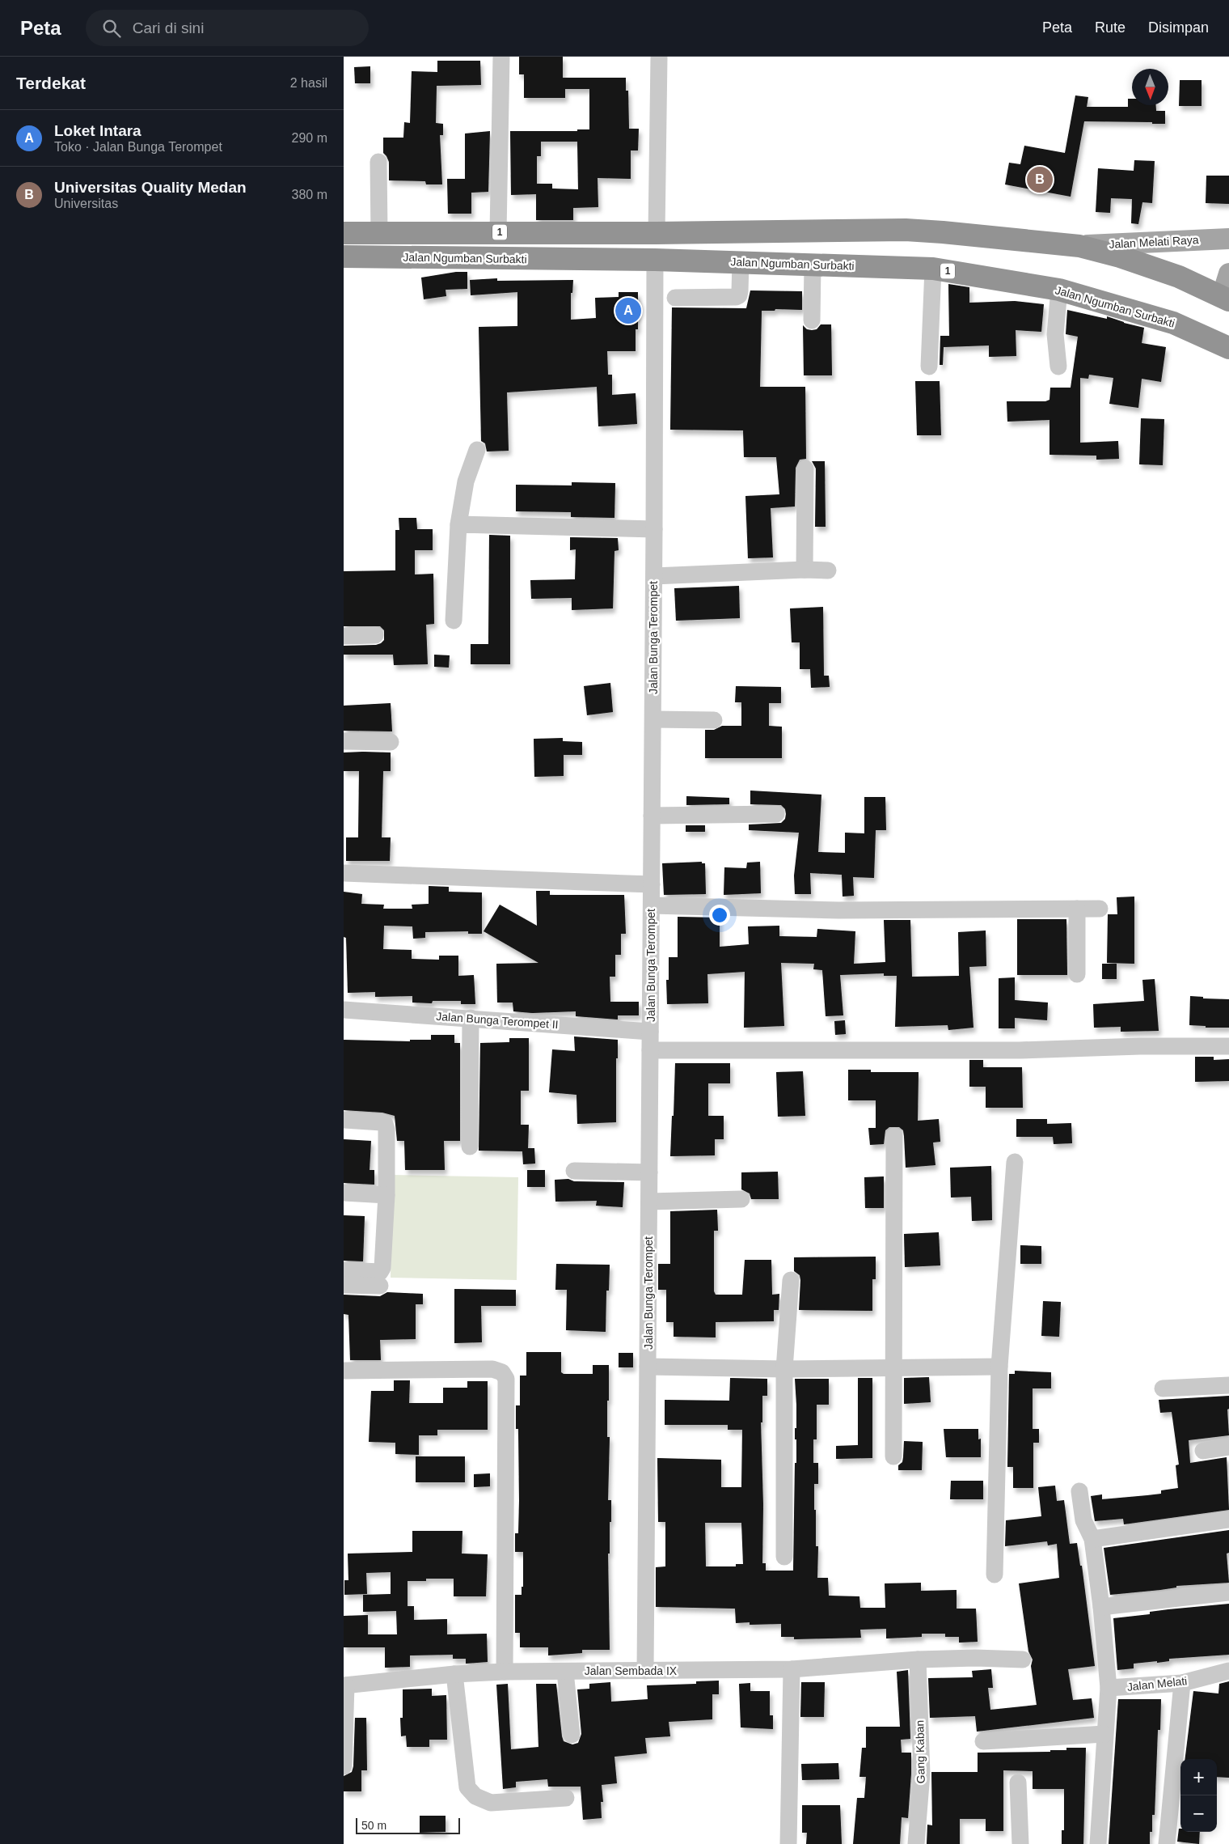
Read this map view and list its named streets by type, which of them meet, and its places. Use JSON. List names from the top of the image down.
{
  "streets": {
    "highway": ["1", "Jalan Ngumban Surbakti"],
    "main road": ["Jalan Melati Raya"],
    "street": [
      "Jalan Bunga Terompet",
      "Jalan Bunga Terompet II",
      "Jalan Sembada IX",
      "Jalan Melati",
      "Gang Kaban"
    ]
  },
  "crossings": [
    ["1", "Jalan Melati Raya"],
    ["Jalan Ngumban Surbakti", "Jalan Bunga Terompet"],
    ["Jalan Bunga Terompet", "Jalan Bunga Terompet II"],
    ["Jalan Bunga Terompet", "Jalan Sembada IX"],
    ["Jalan Sembada IX", "Gang Kaban"]
  ],
  "scale_bar": "50 m",
  "north": "bottom",
  "page": {
    "header": "Peta",
    "search": "Cari di sini",
    "nav": ["Peta", "Rute", "Disimpan"],
    "heading": ["Terdekat", "2 hasil"],
    "list": [
      {
        "mark": "A",
        "name": "Loket Intara",
        "note": "Toko · Jalan Bunga Terompet",
        "value": "290 m"
      },
      {
        "mark": "B",
        "name": "Universitas Quality Medan",
        "note": "Universitas",
        "value": "380 m"
      }
    ],
    "pins": ["B", "A"],
    "map_buttons": ["+", "−"],
    "scale": "50 m"
  }
}
